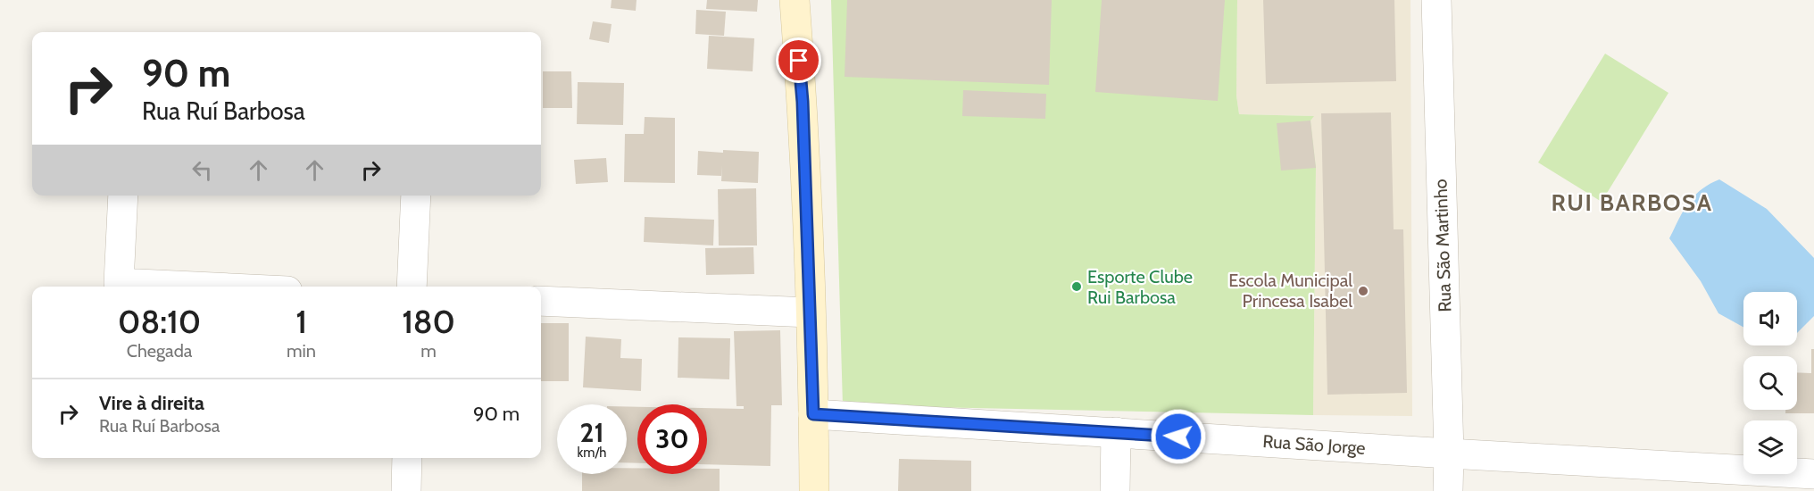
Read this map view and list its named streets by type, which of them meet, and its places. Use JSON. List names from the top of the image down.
{
  "streets": {
    "street": ["Rua São Martinho", "Rua São Jorge"]
  },
  "crossings": [
    ["Rua São Martinho", "Rua São Jorge"]
  ],
  "districts": ["RUI BARBOSA"],
  "places": ["Esporte Clube Rui Barbosa", "Escola Municipal Princesa Isabel"],
  "page": {
    "turn": ["90 m", "Rua Ruí Barbosa"],
    "eta": [
      "08:10",
      "Chegada",
      "1",
      "min",
      "180",
      "m"
    ],
    "list": [
      {
        "name": "Vire à direita",
        "note": "Rua Ruí Barbosa",
        "value": "90 m"
      }
    ],
    "speed": "21 km/h",
    "limit": "30"
  }
}
